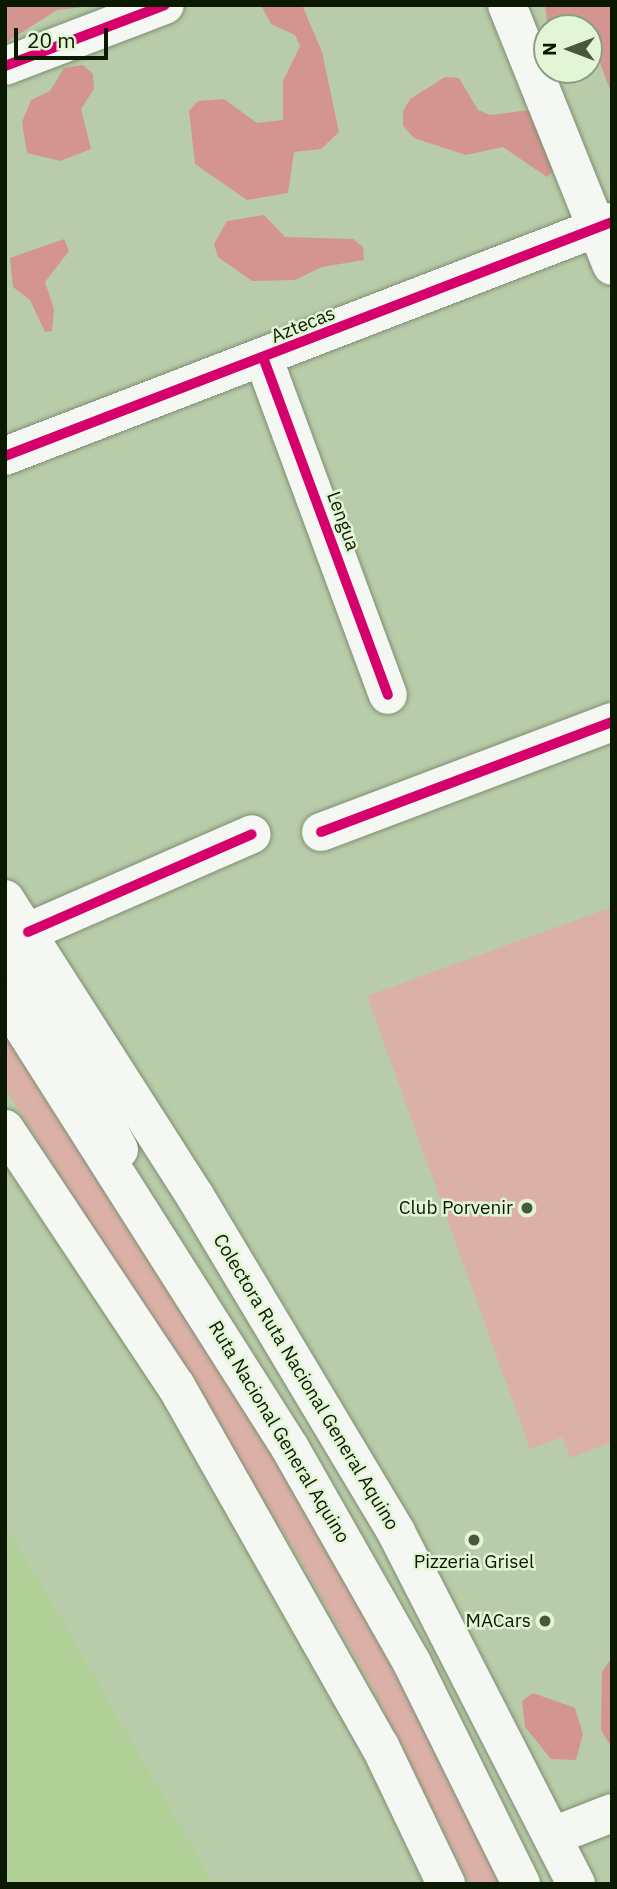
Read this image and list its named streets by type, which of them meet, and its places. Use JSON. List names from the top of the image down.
{
  "streets": {
    "main road": [
      "Aztecas",
      "Lengua",
      "Colectora Ruta Nacional General Aquino",
      "Ruta Nacional General Aquino"
    ]
  },
  "crossings": [
    ["Aztecas", "Lengua"]
  ],
  "places": ["Club Porvenir", "Pizzeria Grisel", "MACars"],
  "scale_bar": "20 m",
  "north": "left"
}
